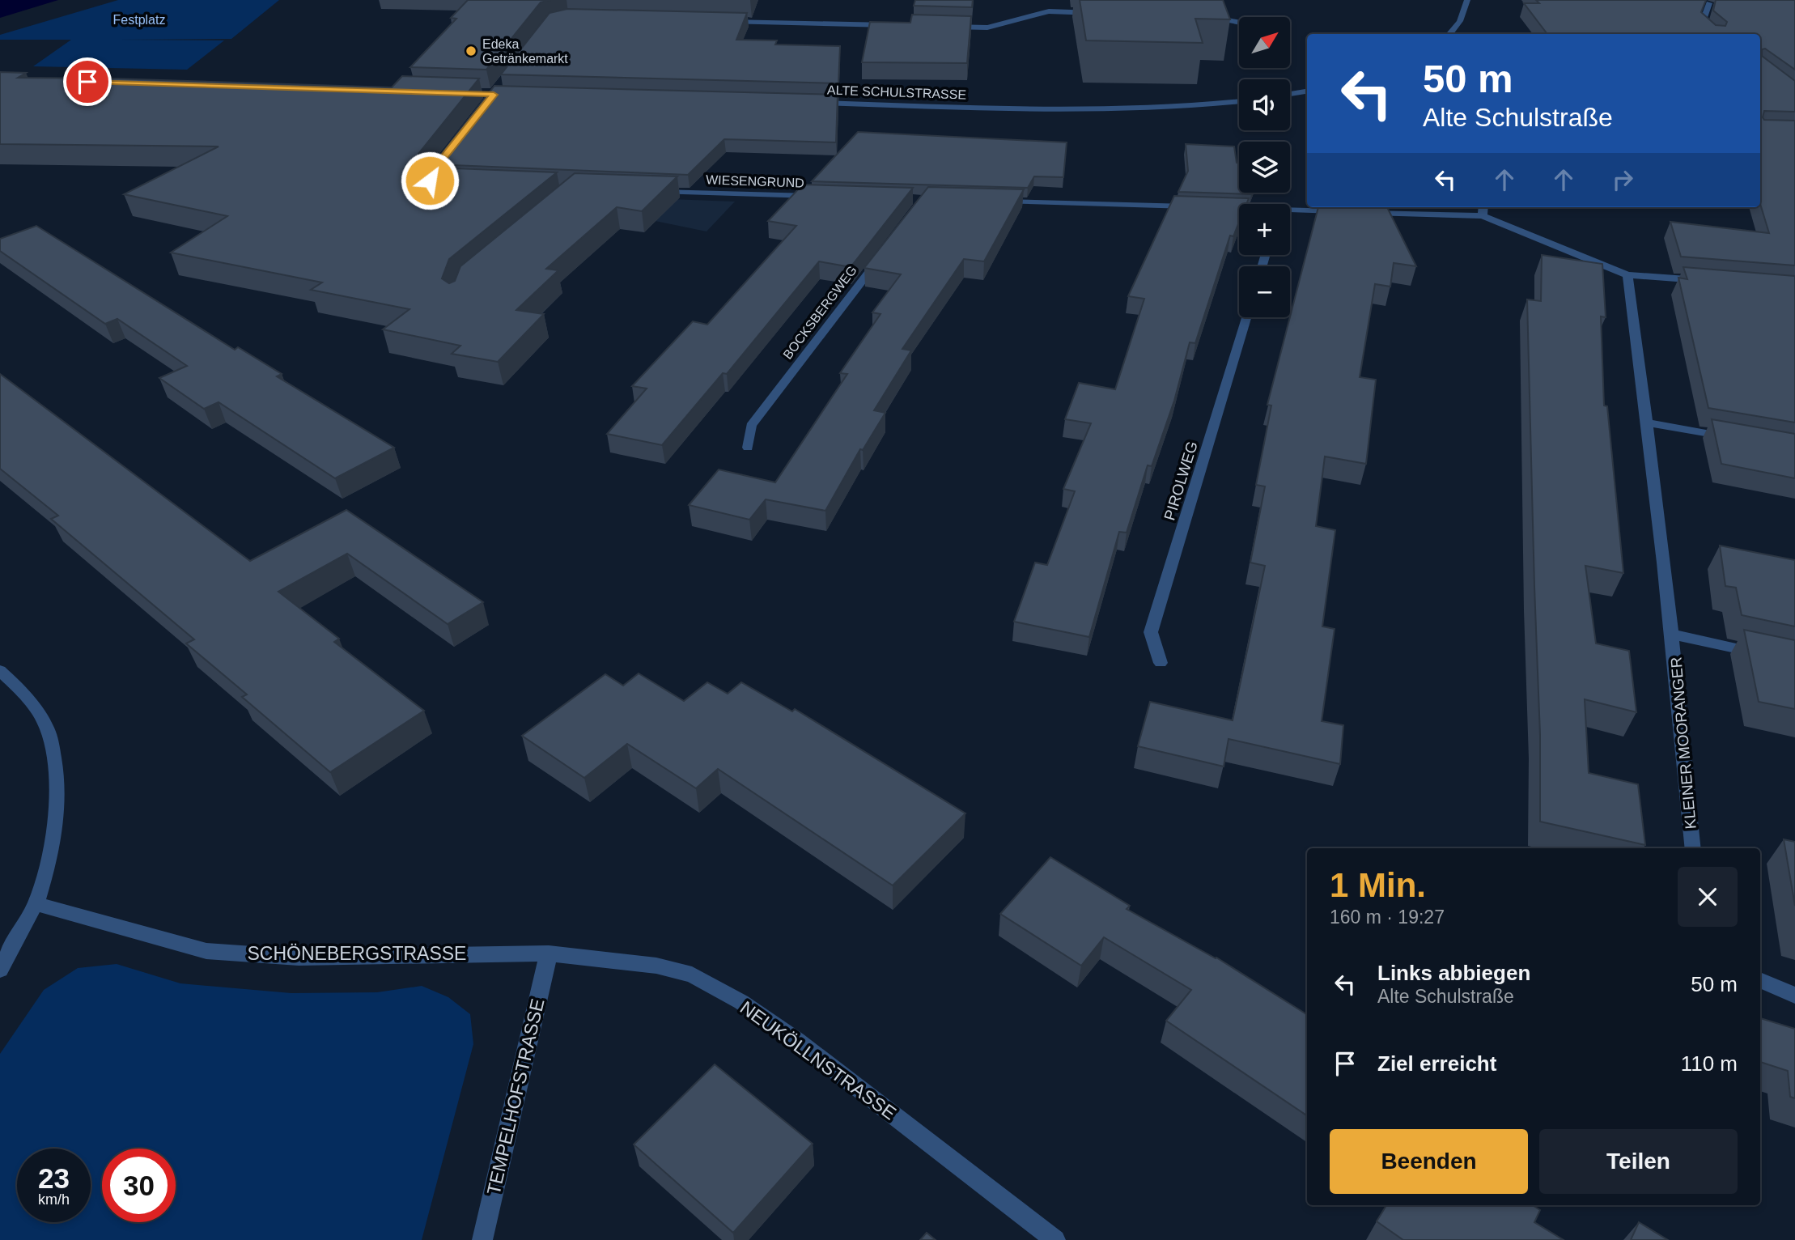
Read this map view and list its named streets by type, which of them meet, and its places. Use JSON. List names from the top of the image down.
{
  "streets": {
    "street": [
      "ALTE SCHULSTRASSE",
      "WIESENGRUND",
      "BOCKSBERGWEG",
      "PIROLWEG",
      "KLEINER MOORANGER",
      "SCHÖNEBERGSTRASSE",
      "NEUKÖLLNSTRASSE",
      "TEMPELHOFSTRASSE"
    ]
  },
  "crossings": [
    ["SCHÖNEBERGSTRASSE", "NEUKÖLLNSTRASSE"],
    ["SCHÖNEBERGSTRASSE", "TEMPELHOFSTRASSE"],
    ["NEUKÖLLNSTRASSE", "TEMPELHOFSTRASSE"]
  ],
  "parks": ["Festplatz"],
  "places": ["Edeka Getränkemarkt"],
  "north": "top right",
  "page": {
    "map_buttons": ["+", "−"],
    "turn": ["50 m", "Alte Schulstraße"],
    "heading": ["1 Min.", "160 m · 19:27"],
    "list": [
      {
        "name": "Links abbiegen",
        "note": "Alte Schulstraße",
        "value": "50 m"
      },
      {
        "name": "Ziel erreicht",
        "value": "110 m"
      }
    ],
    "buttons": ["Beenden", "Teilen"],
    "speed": "23 km/h",
    "limit": "30"
  }
}
